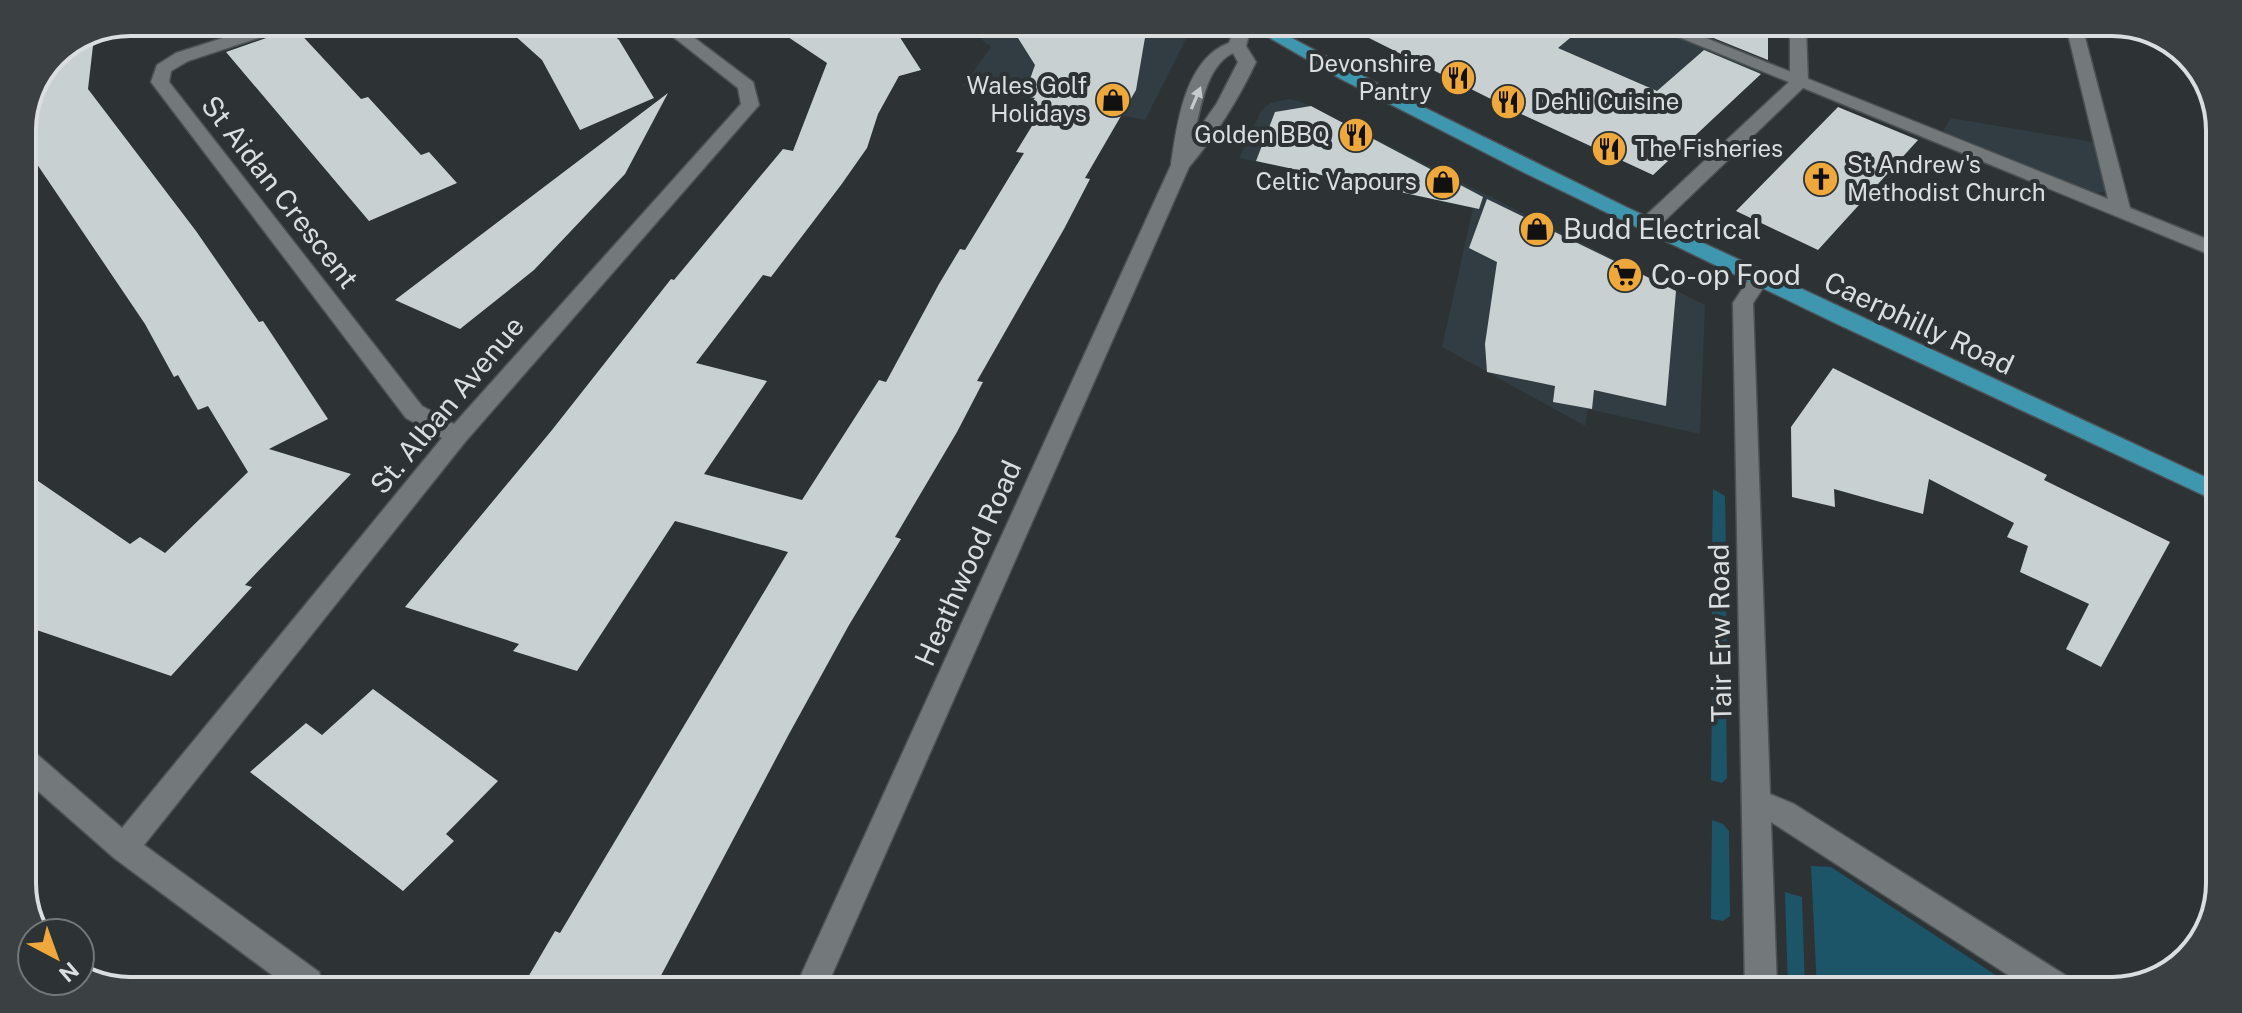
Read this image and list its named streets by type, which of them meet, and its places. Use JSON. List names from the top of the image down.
{
  "streets": {
    "main road": ["Caerphilly Road"],
    "street": [
      "St Aidan Crescent",
      "St. Alban Avenue",
      "Heathwood Road",
      "Tair Erw Road"
    ]
  },
  "crossings": [
    ["St Aidan Crescent", "St. Alban Avenue"],
    ["Caerphilly Road", "Tair Erw Road"]
  ],
  "places": {
    "restaurant": [
      "Devonshire Pantry",
      "Dehli Cuisine",
      "Golden BBQ",
      "The Fisheries"
    ],
    "shop": ["Wales Golf Holidays", "Celtic Vapours", "Budd Electrical"],
    "church": ["St Andrew's Methodist Church"],
    "supermarket": ["Co-op Food"]
  },
  "north": "bottom right"
}
